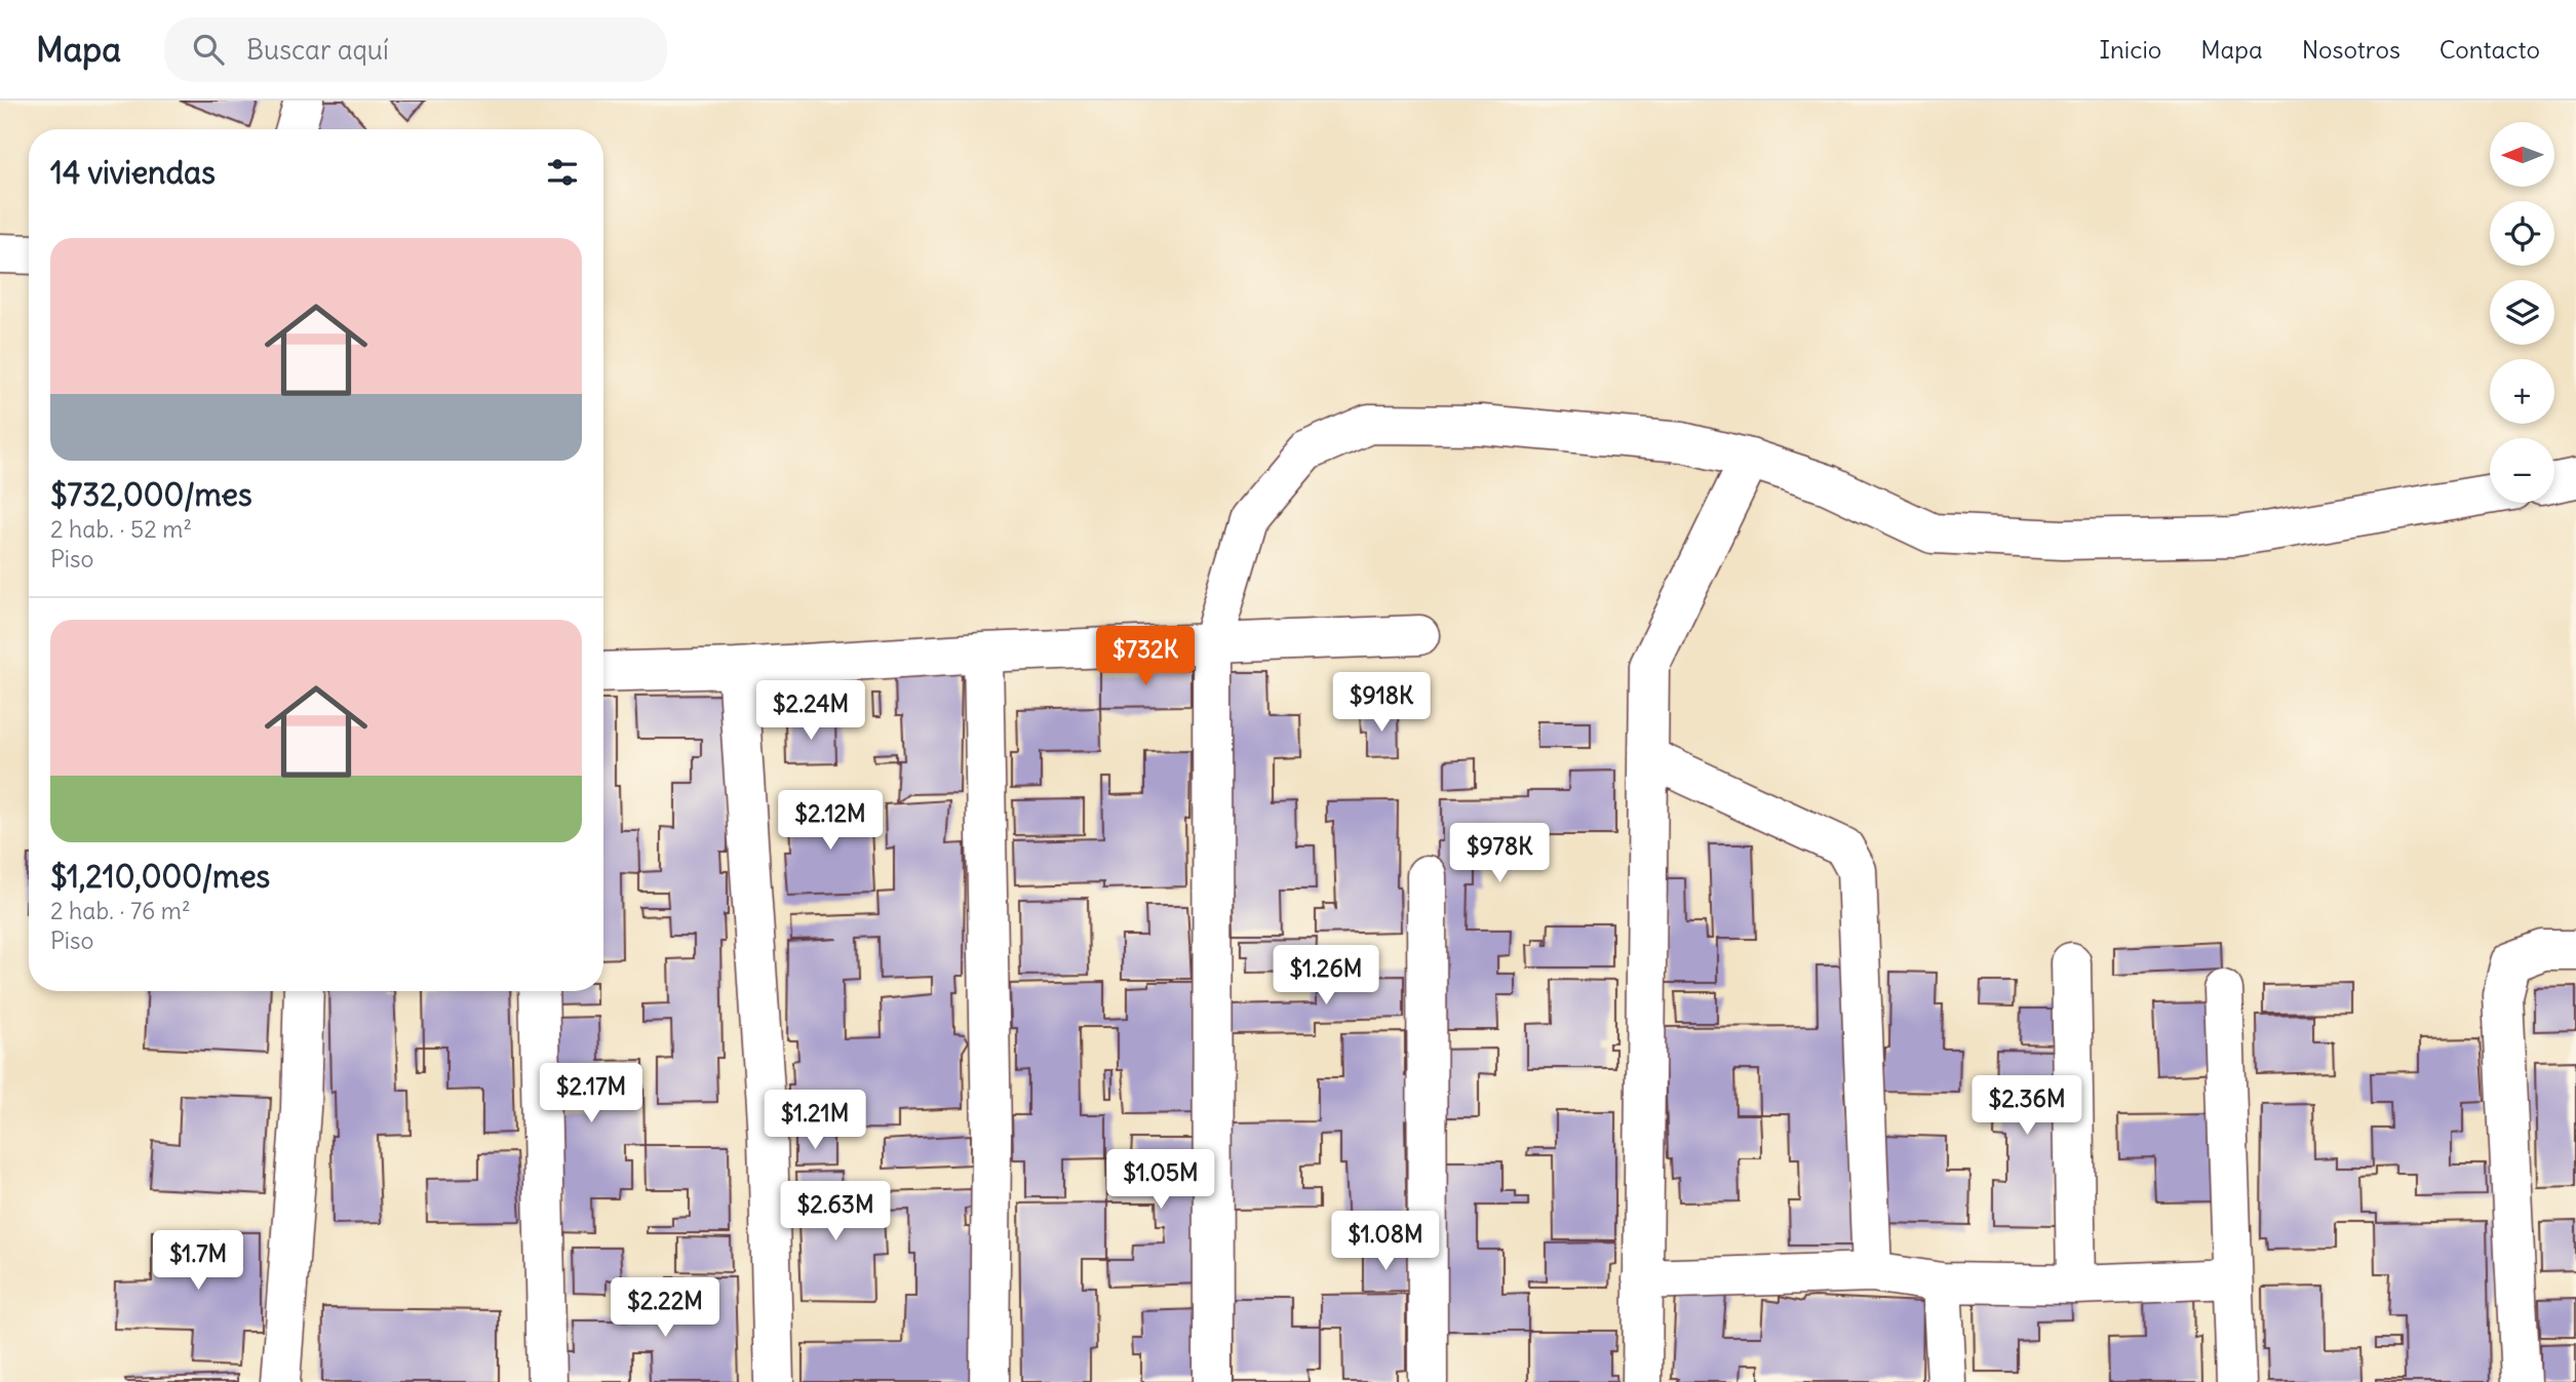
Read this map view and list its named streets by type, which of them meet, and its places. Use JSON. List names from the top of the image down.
{
  "north": "left",
  "page": {
    "header": "Mapa",
    "search": "Buscar aquí",
    "nav": [
      "Inicio",
      "Mapa",
      "Nosotros",
      "Contacto"
    ],
    "map_buttons": ["+", "−"],
    "heading": "14 viviendas",
    "list": [
      {
        "name": "$732,000/mes",
        "note": "2 hab. · 52 m² · Piso"
      },
      {
        "name": "$1,210,000/mes",
        "note": "2 hab. · 76 m² · Piso"
      }
    ],
    "price": [
      "$732K",
      "$918K",
      "$2.24M",
      "$2.12M",
      "$978K",
      "$1.26M",
      "$2.17M",
      "$2.36M",
      "$1.21M",
      "$1.05M",
      "$2.63M",
      "$1.08M",
      "$1.7M",
      "$2.22M"
    ]
  }
}
